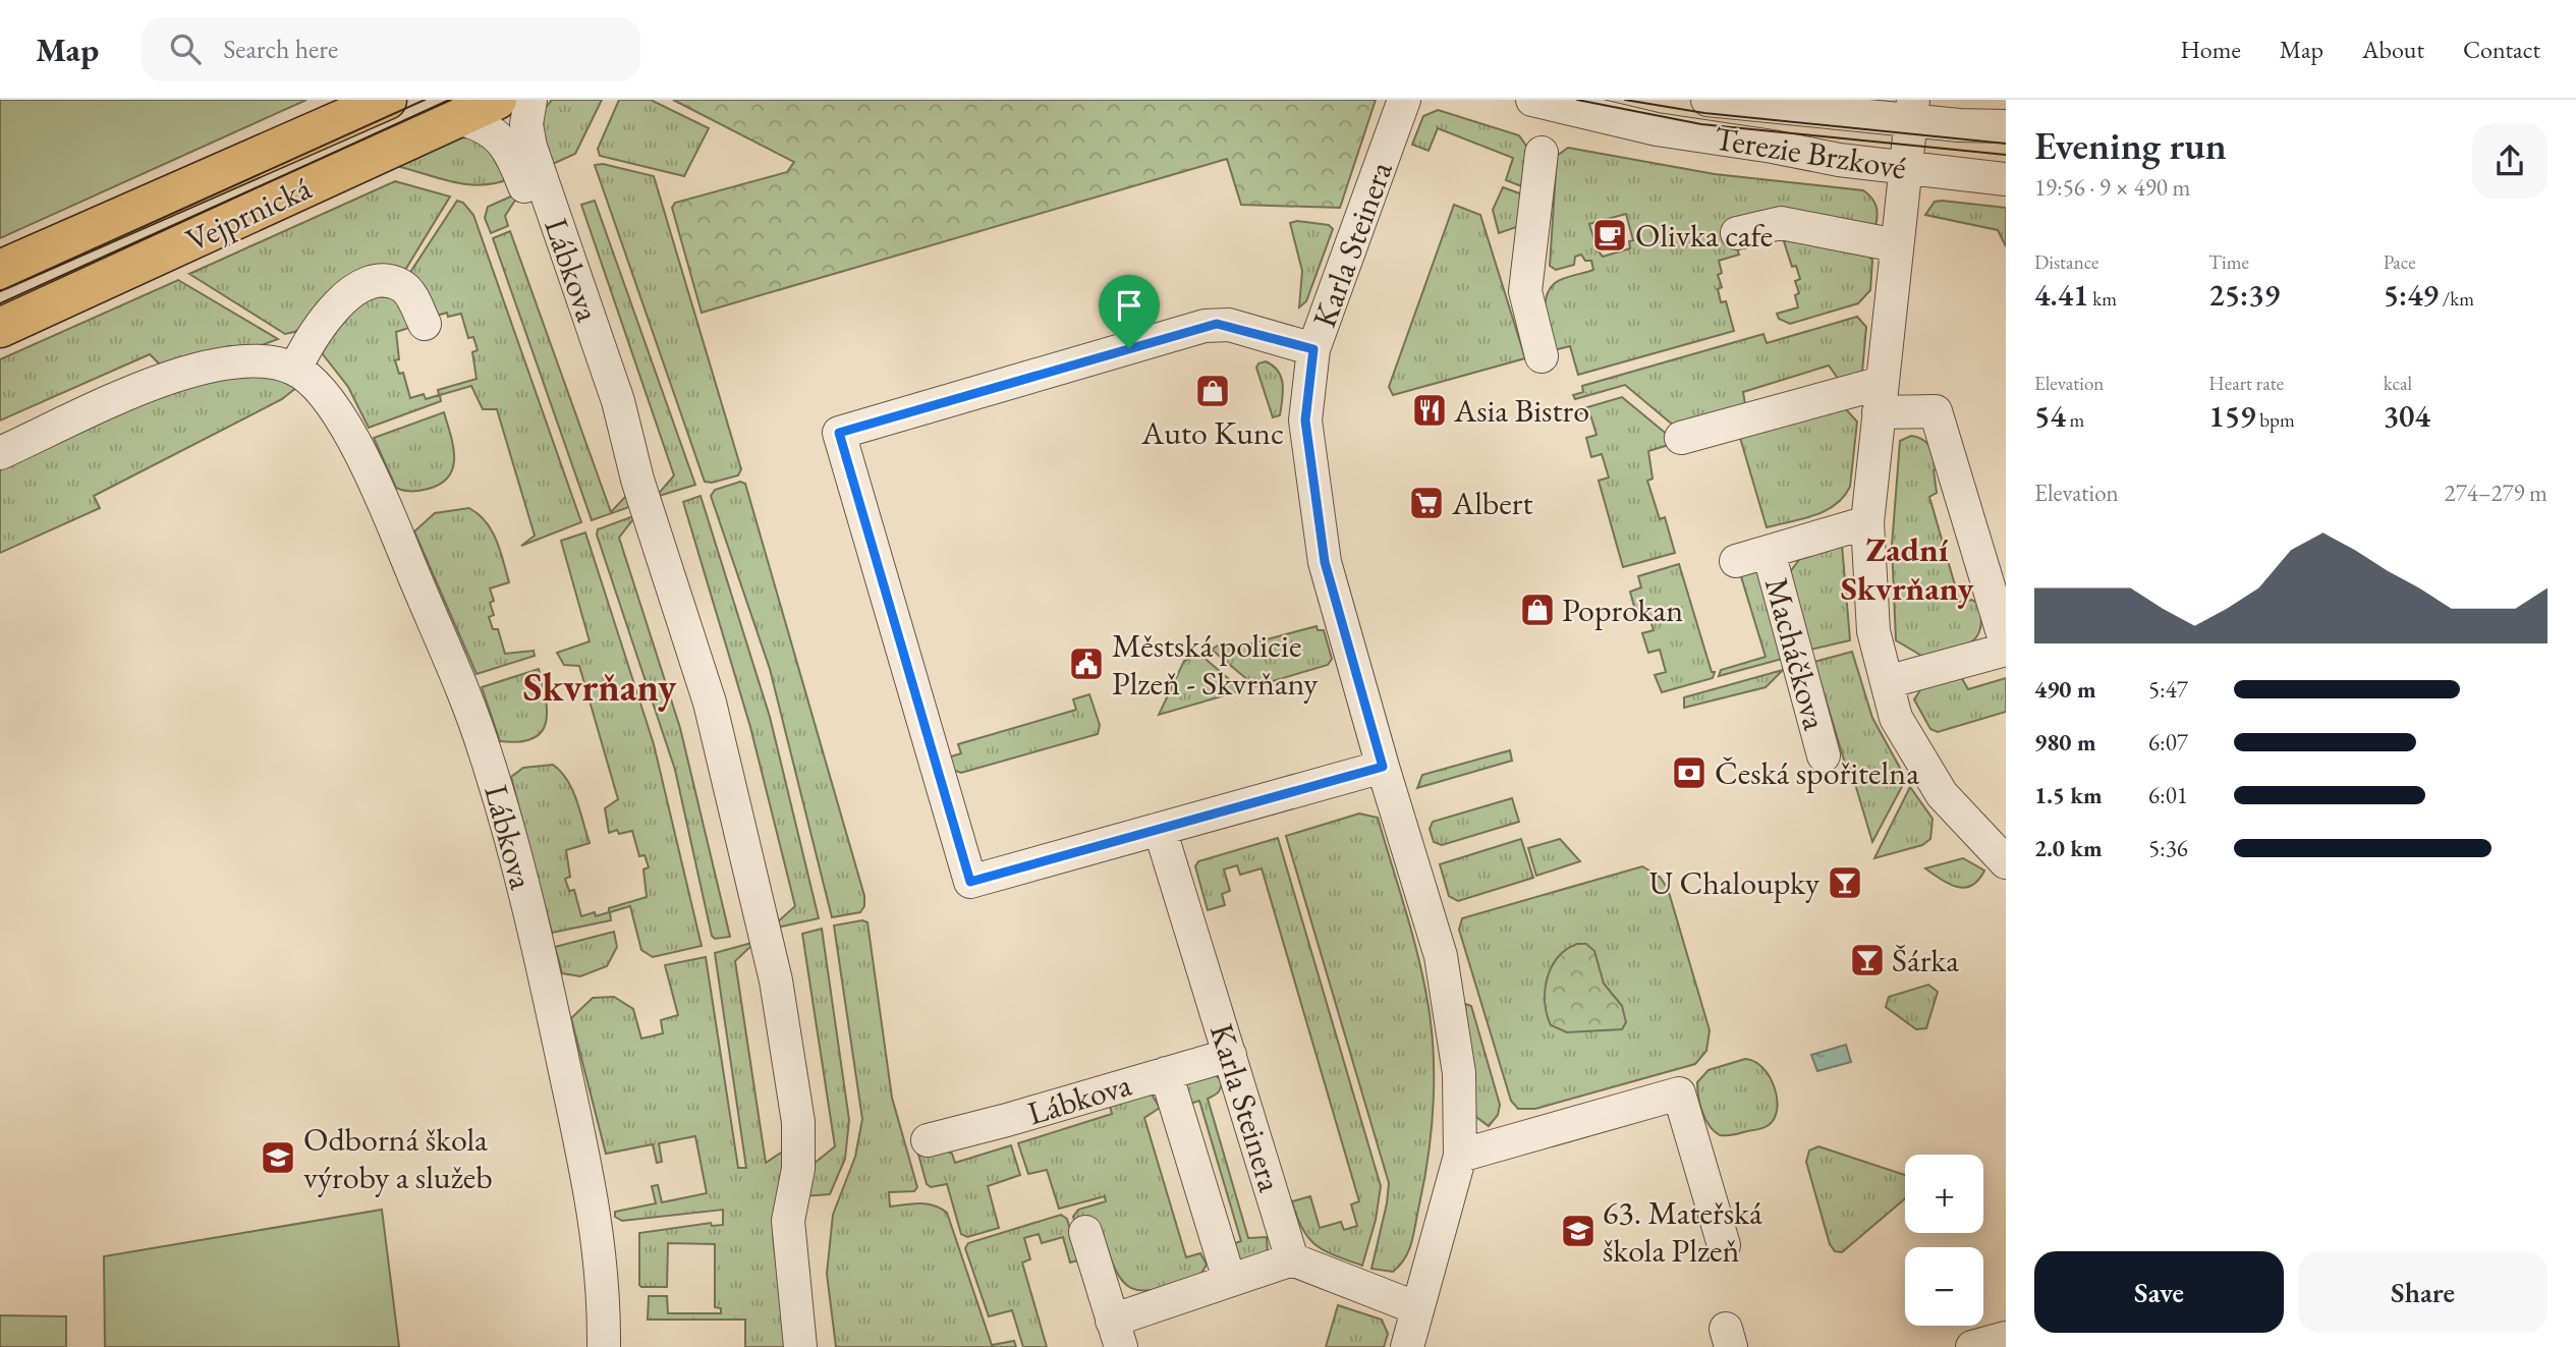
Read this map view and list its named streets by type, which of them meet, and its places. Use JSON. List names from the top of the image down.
{
  "streets": {
    "main road": ["Vejprnická"],
    "street": [
      "Terezie Brzkové",
      "Karla Steinera",
      "Lábkova",
      "Macháčkova"
    ]
  },
  "crossings": [
    ["Vejprnická", "Lábkova"],
    ["Karla Steinera", "Lábkova"]
  ],
  "districts": ["Zadní Skvrňany", "Skvrňany"],
  "places": {
    "cafe": ["Olivka cafe"],
    "shop": ["Auto Kunc", "Poprokan"],
    "restaurant": ["Asia Bistro"],
    "supermarket": ["Albert"],
    "public building": ["Městská policie Plzeň - Skvrňany"],
    "bank": ["Česká spořitelna"],
    "bar": ["U Chaloupky", "Šárka"],
    "school or university": ["Odborná škola výroby a služeb", "63. Mateřská škola Plzeň"]
  },
  "page": {
    "header": "Map",
    "search": "Search here",
    "nav": [
      "Home",
      "Map",
      "About",
      "Contact"
    ],
    "heading": ["Evening run", "19:56 · 9 × 490 m"],
    "stats": [
      ["Distance", "4.41 km"],
      ["Time", "25:39"],
      ["Pace", "5:49 /km"],
      ["Elevation", "54 m"],
      ["Heart rate", "159 bpm"],
      ["kcal", "304"]
    ],
    "chart": ["Elevation", "274–279 m"],
    "list": [
      {
        "name": "490 m",
        "note": "5:47"
      },
      {
        "name": "980 m",
        "note": "6:07"
      },
      {
        "name": "1.5 km",
        "note": "6:01"
      },
      {
        "name": "2.0 km",
        "note": "5:36"
      }
    ],
    "map_buttons": ["+", "−"],
    "buttons": ["Save", "Share"]
  }
}
